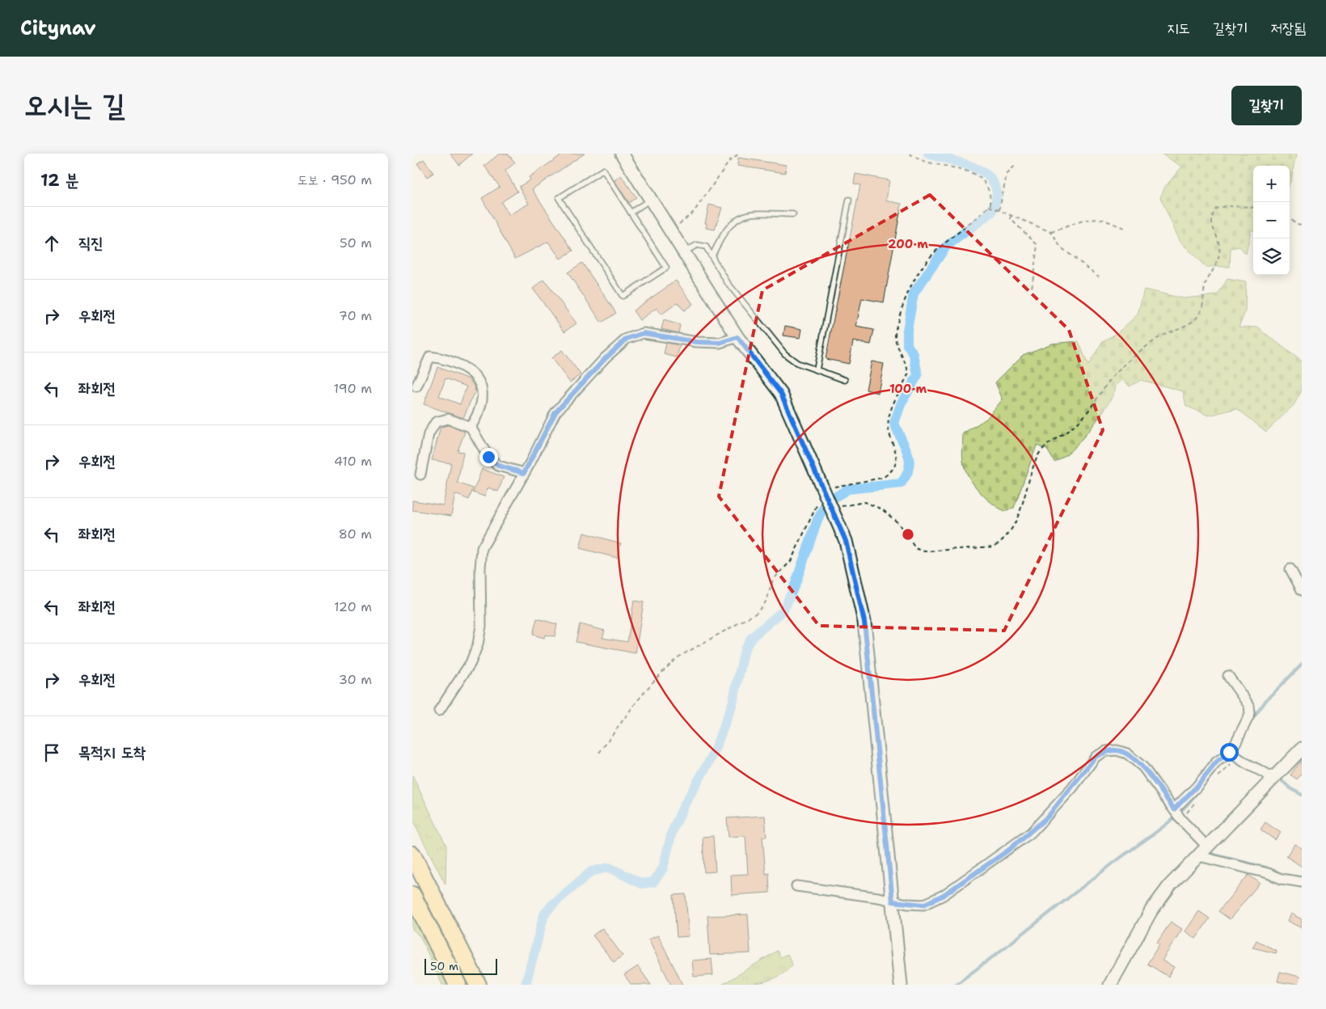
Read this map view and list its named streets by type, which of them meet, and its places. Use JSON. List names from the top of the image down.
{
  "scale_bar": "50 m",
  "page": {
    "header": "Citynav",
    "nav": ["지도", "길찾기", "저장됨"],
    "title": "오시는 길",
    "buttons": "길찾기",
    "heading": ["12 분", "도보 · 950 m"],
    "map_buttons": ["+", "−"],
    "list": [
      ["직진", "50 m"],
      ["우회전", "70 m"],
      ["좌회전", "190 m"],
      ["우회전", "410 m"],
      ["좌회전", "80 m"],
      ["좌회전", "120 m"],
      ["우회전", "30 m"],
      "목적지 도착"
    ],
    "scale": "50 m"
  },
  "rings": ["200 m", "100 m"]
}
